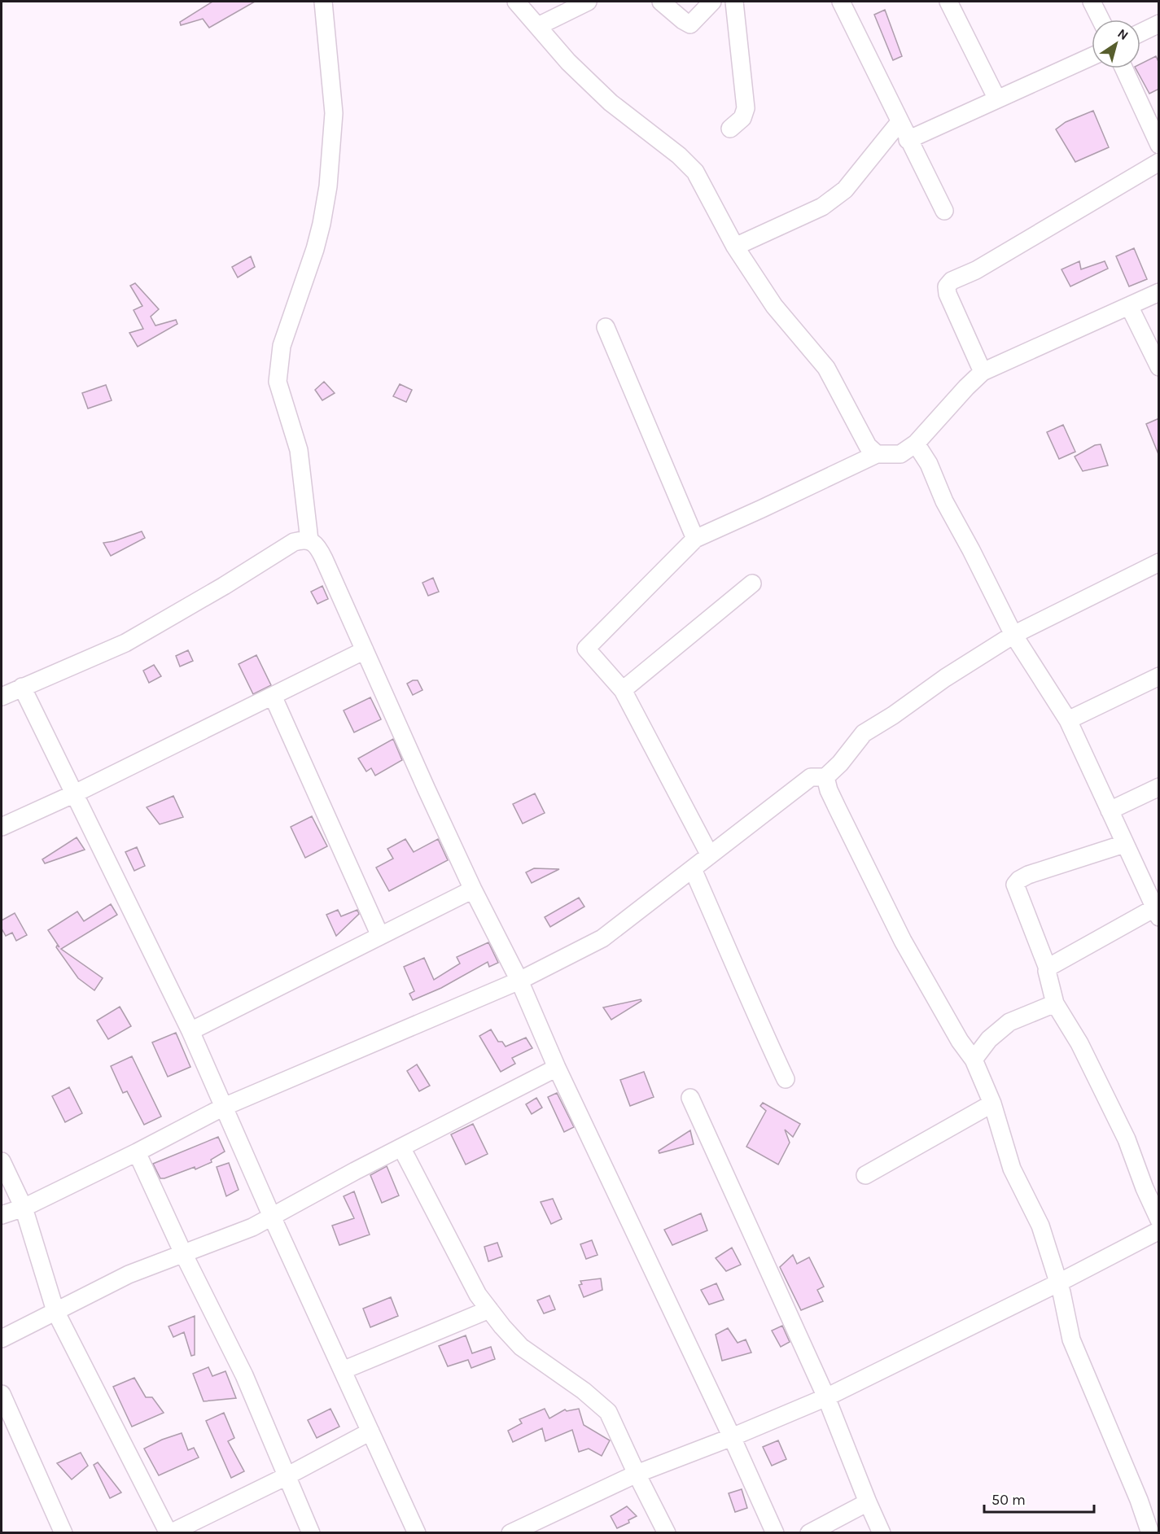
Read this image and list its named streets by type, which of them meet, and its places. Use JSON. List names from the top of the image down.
{
  "scale_bar": "50 m",
  "north": "top right"
}
